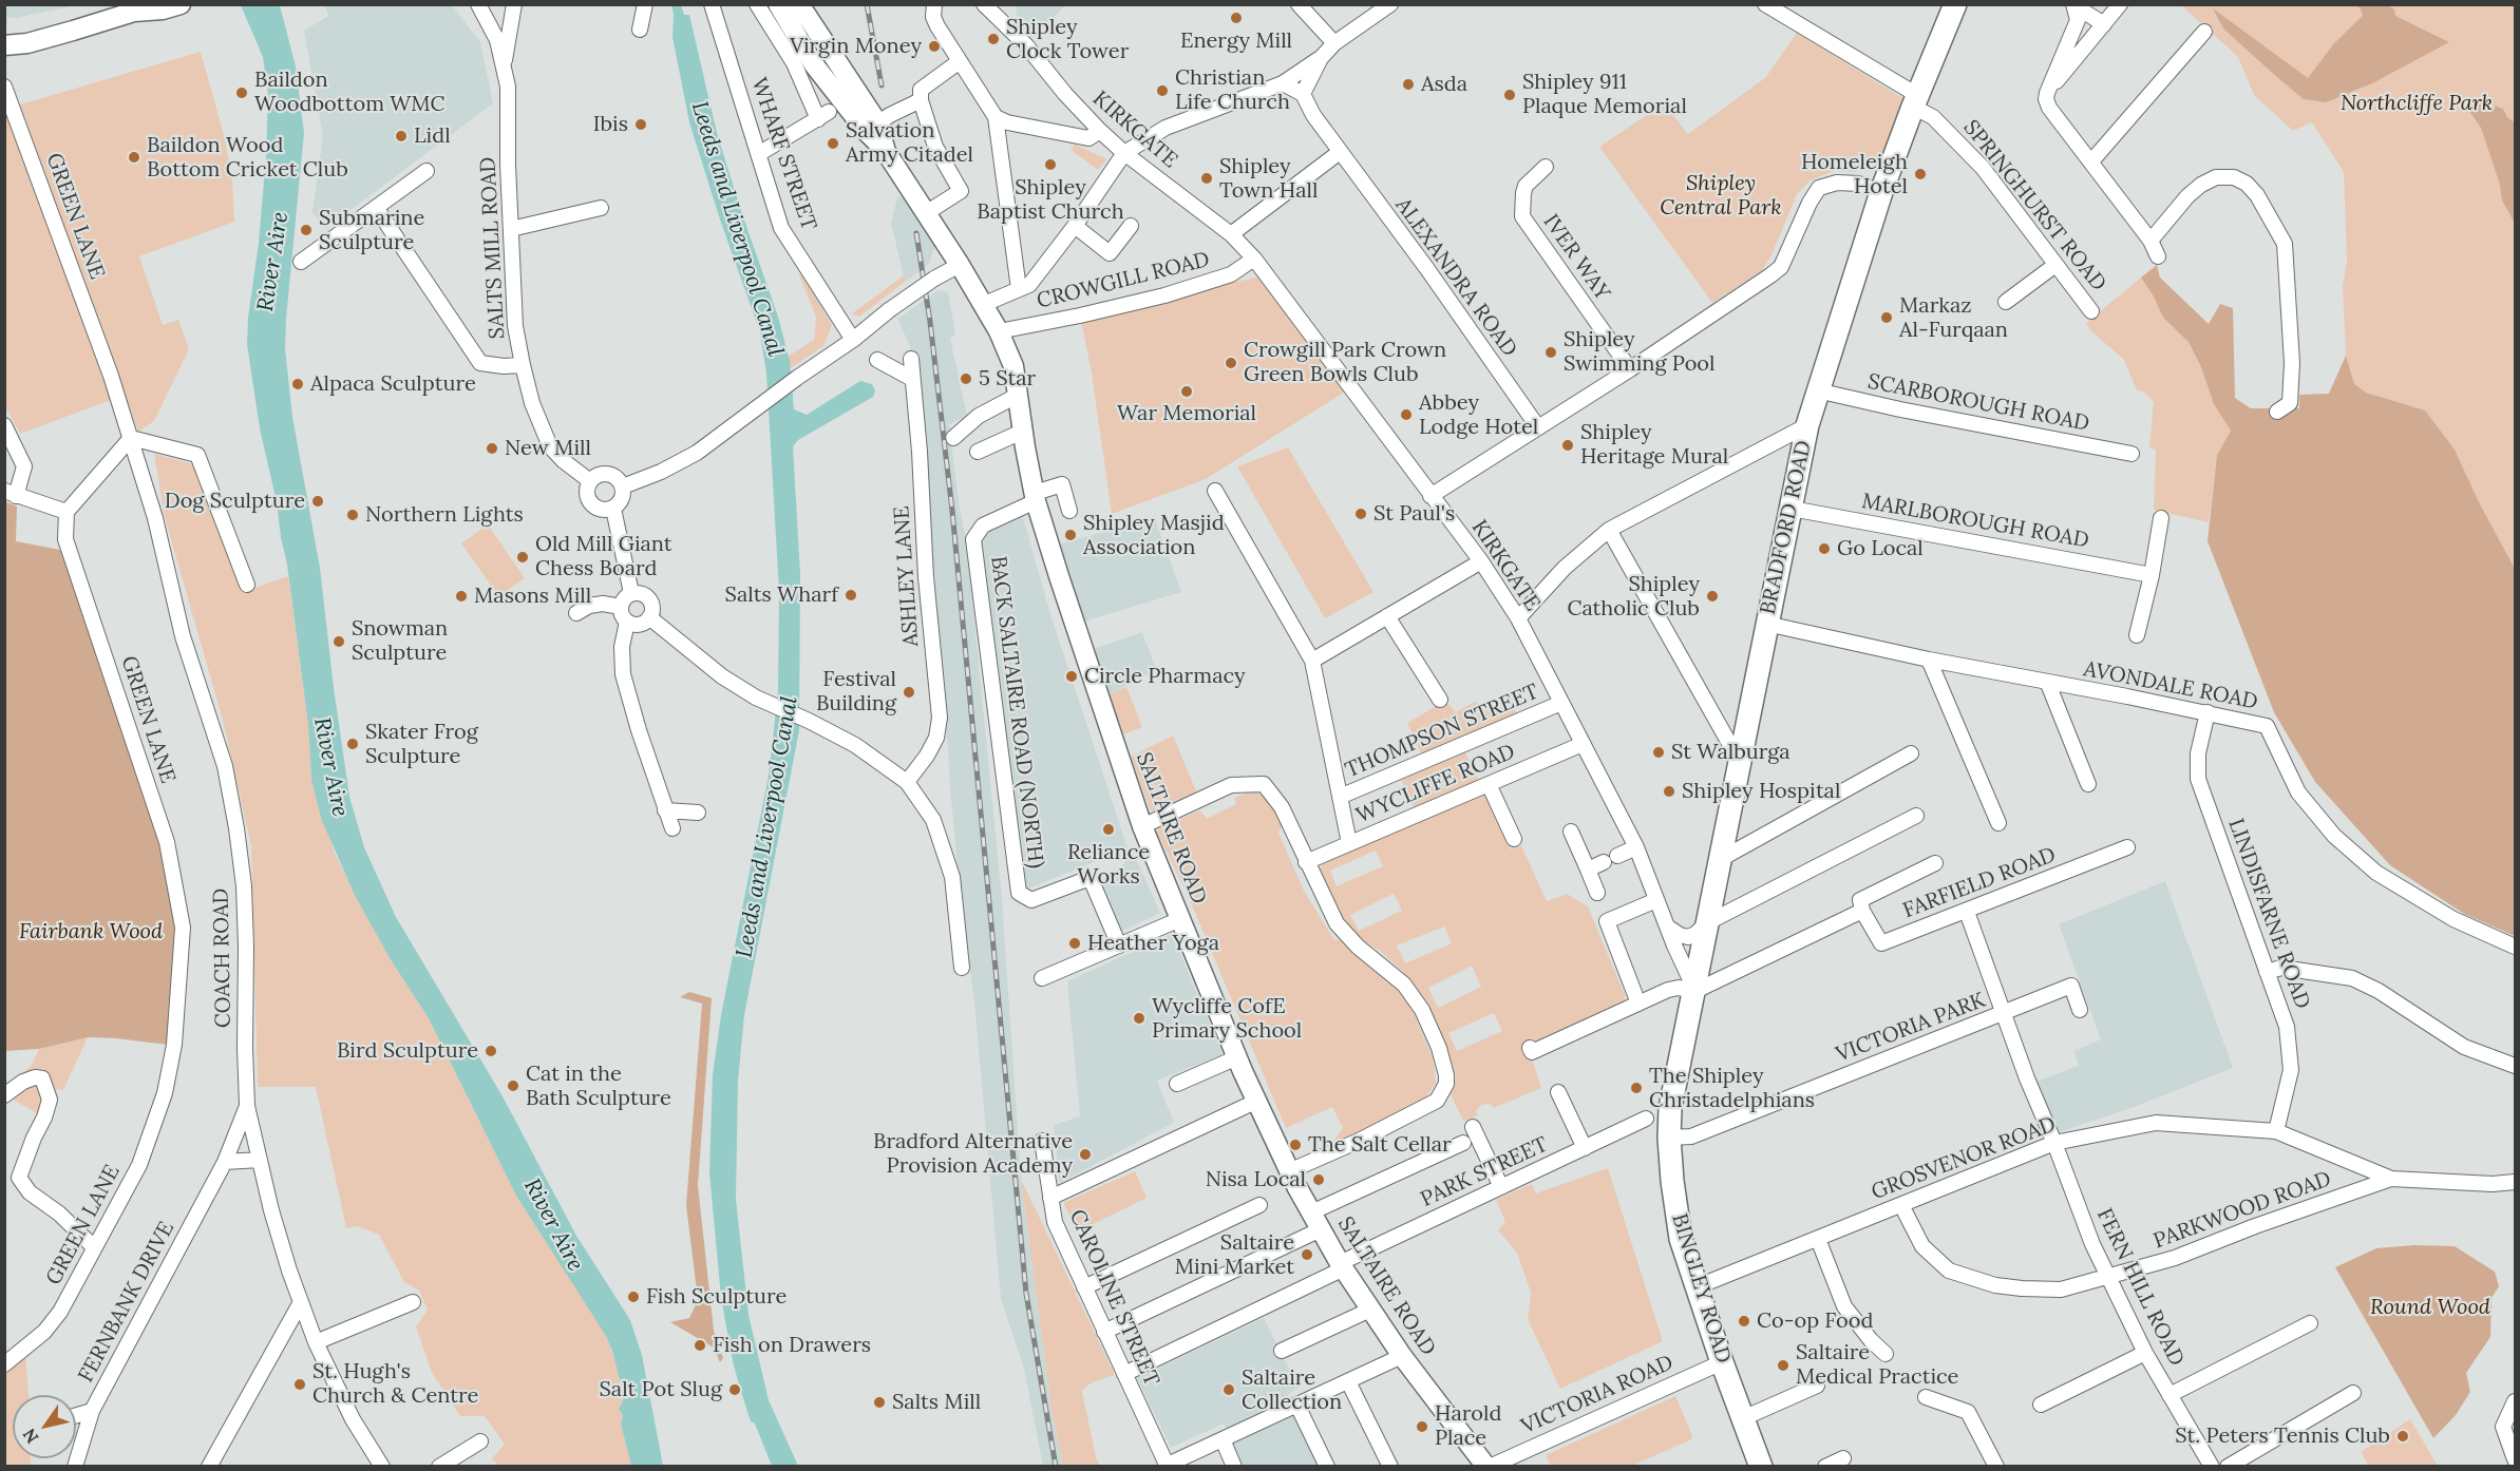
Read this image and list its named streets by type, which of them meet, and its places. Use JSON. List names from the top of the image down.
{
  "streets": {
    "highway": ["BRADFORD ROAD", "BINGLEY ROAD"],
    "main road": ["SALTAIRE ROAD"],
    "street": [
      "KIRKGATE",
      "WHARF STREET",
      "SPRINGHURST ROAD",
      "GREEN LANE",
      "SALTS MILL ROAD",
      "IVER WAY",
      "ALEXANDRA ROAD",
      "CROWGILL ROAD",
      "SCARBOROUGH ROAD",
      "MARLBOROUGH ROAD",
      "ASHLEY LANE",
      "AVONDALE ROAD",
      "BACK SALTAIRE ROAD (NORTH)",
      "THOMPSON STREET",
      "WYCLIFFE ROAD",
      "FARFIELD ROAD",
      "LINDISFARNE ROAD",
      "COACH ROAD",
      "VICTORIA PARK",
      "GROSVENOR ROAD",
      "PARK STREET",
      "PARKWOOD ROAD",
      "FERN HILL ROAD",
      "CAROLINE STREET",
      "FERNBANK DRIVE",
      "VICTORIA ROAD"
    ]
  },
  "crossings": [
    ["KIRKGATE", "CROWGILL ROAD"],
    ["KIRKGATE", "BRADFORD ROAD"],
    ["KIRKGATE", "THOMPSON STREET"],
    ["KIRKGATE", "WYCLIFFE ROAD"],
    ["KIRKGATE", "FARFIELD ROAD"],
    ["SPRINGHURST ROAD", "BRADFORD ROAD"],
    ["GREEN LANE", "COACH ROAD"],
    ["CROWGILL ROAD", "SALTAIRE ROAD"],
    ["SCARBOROUGH ROAD", "BRADFORD ROAD"],
    ["MARLBOROUGH ROAD", "BRADFORD ROAD"],
    ["BRADFORD ROAD", "AVONDALE ROAD"],
    ["BRADFORD ROAD", "FARFIELD ROAD"],
    ["BRADFORD ROAD", "BINGLEY ROAD"],
    ["AVONDALE ROAD", "LINDISFARNE ROAD"],
    ["BACK SALTAIRE ROAD (NORTH)", "SALTAIRE ROAD"],
    ["SALTAIRE ROAD", "PARK STREET"],
    ["SALTAIRE ROAD", "VICTORIA ROAD"],
    ["FARFIELD ROAD", "FERN HILL ROAD"],
    ["LINDISFARNE ROAD", "GROSVENOR ROAD"],
    ["COACH ROAD", "FERNBANK DRIVE"],
    ["VICTORIA PARK", "FERN HILL ROAD"],
    ["VICTORIA PARK", "BINGLEY ROAD"],
    ["GROSVENOR ROAD", "PARKWOOD ROAD"],
    ["GROSVENOR ROAD", "FERN HILL ROAD"],
    ["GROSVENOR ROAD", "BINGLEY ROAD"],
    ["PARK STREET", "CAROLINE STREET"],
    ["PARKWOOD ROAD", "FERN HILL ROAD"],
    ["BINGLEY ROAD", "VICTORIA ROAD"]
  ],
  "water": ["Leeds and Liverpool Canal", "River Aire"],
  "parks": [
    "Northcliffe Park",
    "Shipley Central Park",
    "Fairbank Wood",
    "Round Wood"
  ],
  "places": [
    "Energy Mill",
    "Shipley Clock Tower",
    "Virgin Money",
    "Asda",
    "Christian Life Church",
    "Baildon Woodbottom WMC",
    "Shipley 911 Plaque Memorial",
    "Ibis",
    "Lidl",
    "Salvation Army Citadel",
    "Baildon Wood Bottom Cricket Club",
    "Shipley Baptist Church",
    "Homeleigh Hotel",
    "Shipley Town Hall",
    "Submarine Sculpture",
    "Markaz Al-Furqaan",
    "Shipley Swimming Pool",
    "Crowgill Park Crown Green Bowls Club",
    "5 Star",
    "Alpaca Sculpture",
    "War Memorial",
    "Abbey Lodge Hotel",
    "Shipley Heritage Mural",
    "New Mill",
    "Dog Sculpture",
    "St Paul's",
    "Northern Lights",
    "Shipley Masjid Association",
    "Go Local",
    "Old Mill Giant Chess Board",
    "Salts Wharf",
    "Masons Mill",
    "Shipley Catholic Club",
    "Snowman Sculpture",
    "Circle Pharmacy",
    "Festival Building",
    "Skater Frog Sculpture",
    "St Walburga",
    "Shipley Hospital",
    "Reliance Works",
    "Heather Yoga",
    "Wycliffe CofE Primary School",
    "Bird Sculpture",
    "Cat in the Bath Sculpture",
    "The Shipley Christadelphians",
    "The Salt Cellar",
    "Bradford Alternative Provision Academy",
    "Nisa Local",
    "Saltaire Mini Market",
    "Fish Sculpture",
    "Co-op Food",
    "Fish on Drawers",
    "Saltaire Medical Practice",
    "St. Hugh's Church & Centre",
    "Salt Pot Slug",
    "Saltaire Collection",
    "Salts Mill",
    "Harold Place",
    "St. Peters Tennis Club"
  ],
  "north": "bottom left"
}
